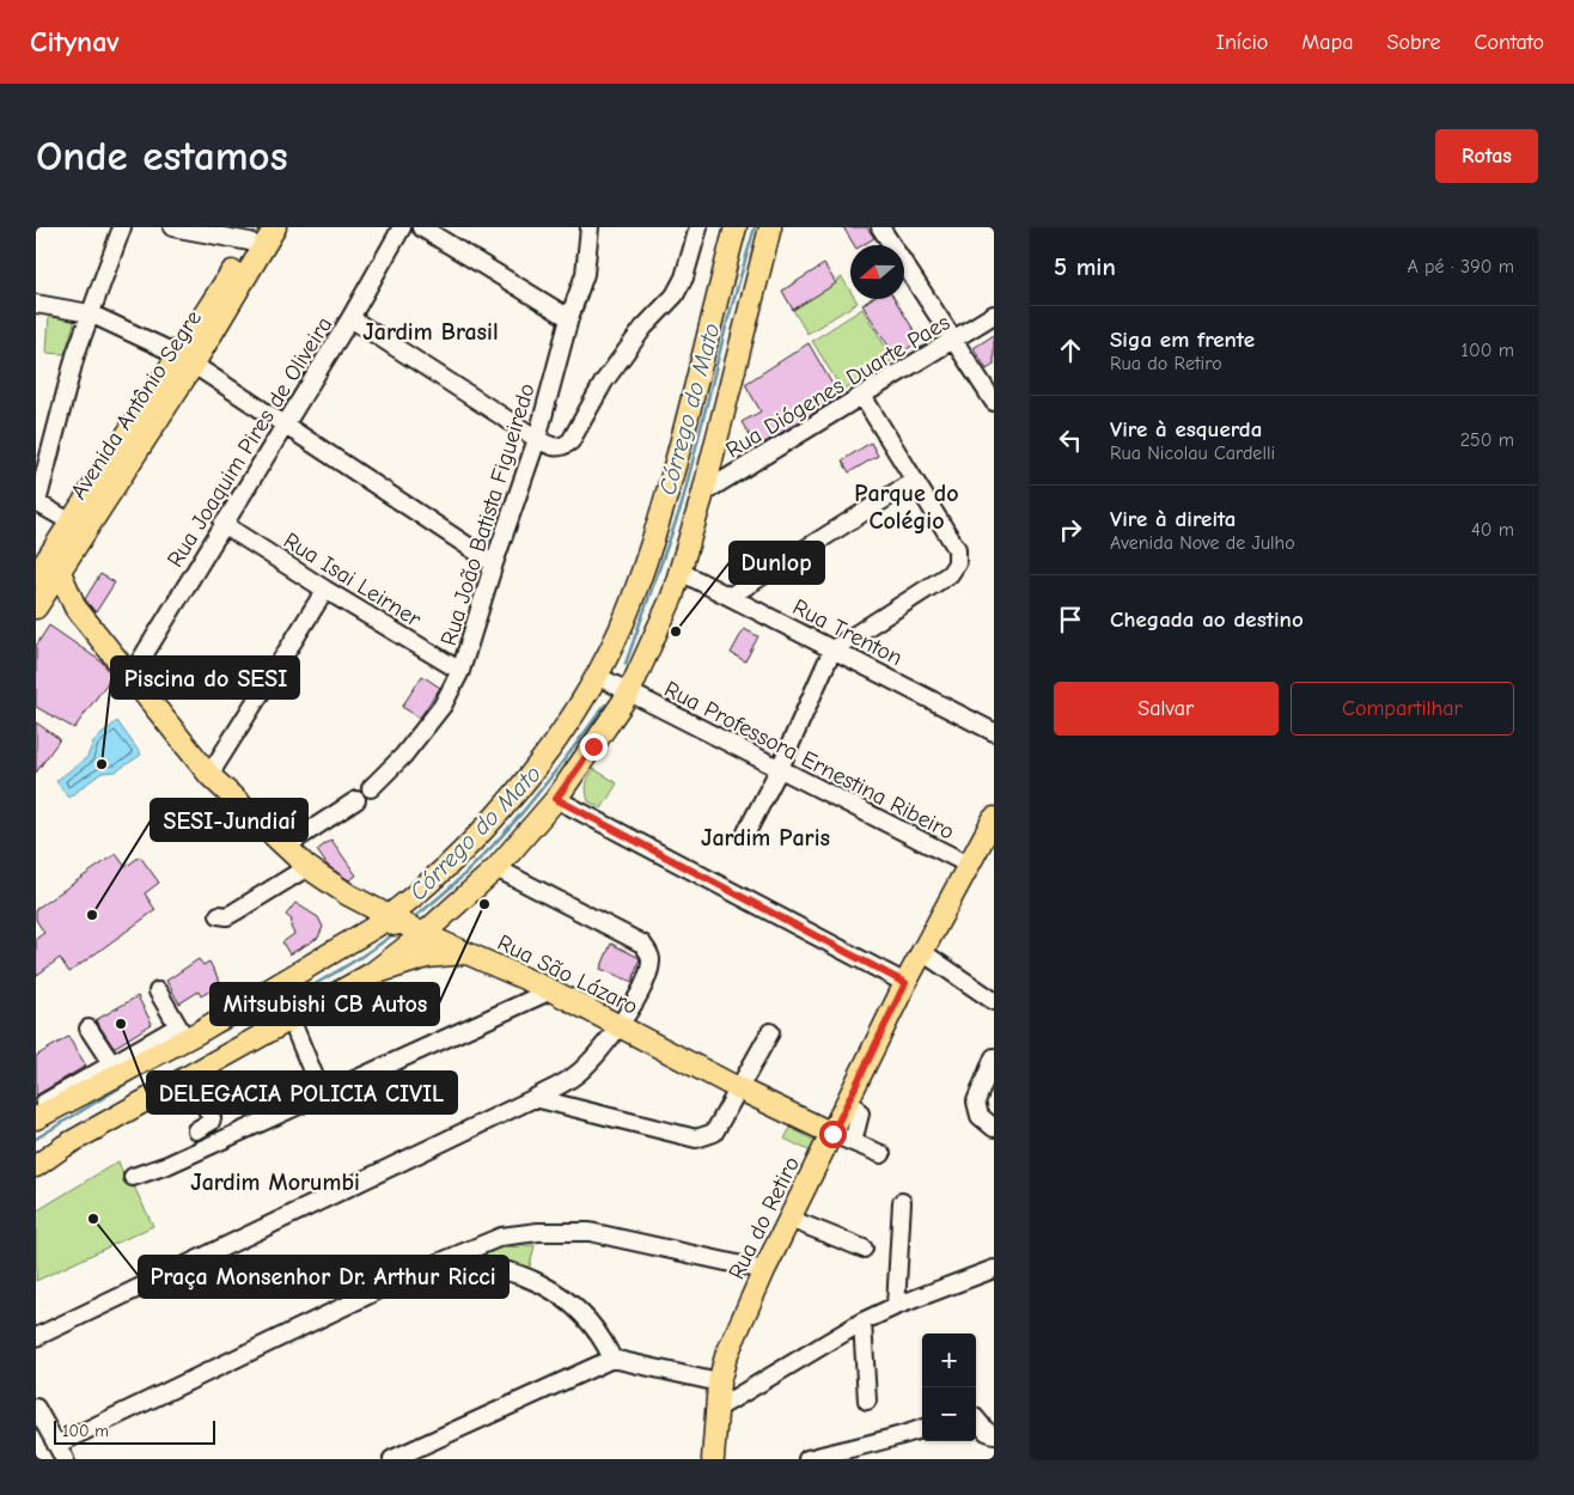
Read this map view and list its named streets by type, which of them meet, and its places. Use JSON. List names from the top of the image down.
{
  "streets": {
    "main road": ["Avenida Antônio Segre", "Rua São Lázaro", "Rua do Retiro"],
    "street": [
      "Rua Diógenes Duarte Paes",
      "Rua Joaquim Pires de Oliveira",
      "Rua João Batista Figueiredo",
      "Rua Isai Leirner",
      "Rua Trenton",
      "Rua Professora Ernestina Ribeiro"
    ]
  },
  "crossings": [
    ["Avenida Antônio Segre", "Rua São Lázaro"],
    ["Rua Joaquim Pires de Oliveira", "Rua Isai Leirner"],
    ["Rua Joaquim Pires de Oliveira", "Rua São Lázaro"],
    ["Rua João Batista Figueiredo", "Rua Isai Leirner"],
    ["Rua Professora Ernestina Ribeiro", "Rua do Retiro"],
    ["Rua São Lázaro", "Rua do Retiro"]
  ],
  "districts": [
    "Jardim Brasil",
    "Parque do Colégio",
    "Jardim Paris",
    "Jardim Morumbi"
  ],
  "water": ["Córrego do Mato"],
  "places": [
    "Dunlop",
    "Piscina do SESI",
    "Mitsubishi CB Autos",
    "SESI-Jundiaí",
    "DELEGACIA POLICIA CIVIL",
    "Praça Monsenhor Dr. Arthur Ricci"
  ],
  "scale_bar": "100 m",
  "north": "left",
  "page": {
    "header": "Citynav",
    "nav": [
      "Início",
      "Mapa",
      "Sobre",
      "Contato"
    ],
    "buttons": [
      "Rotas",
      ["Salvar", "Compartilhar"]
    ],
    "title": "Onde estamos",
    "heading": ["5 min", "A pé · 390 m"],
    "list": [
      ["Siga em frente", "Rua do Retiro", "100 m"],
      ["Vire à esquerda", "Rua Nicolau Cardelli", "250 m"],
      ["Vire à direita", "Avenida Nove de Julho", "40 m"],
      "Chegada ao destino"
    ],
    "map_buttons": ["+", "−"],
    "scale": "100 m"
  }
}
